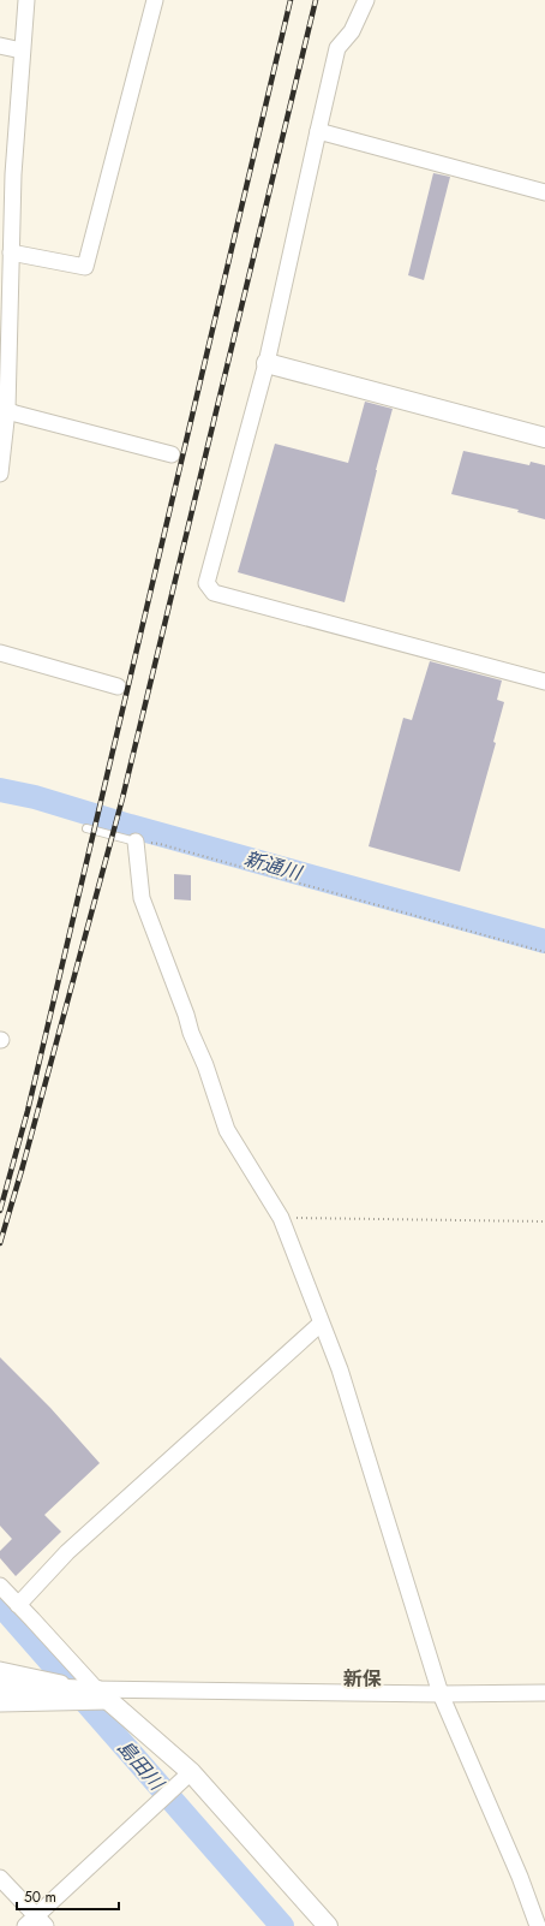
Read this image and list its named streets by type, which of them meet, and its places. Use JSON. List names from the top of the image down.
{
  "districts": ["新保"],
  "water": ["新通川", "島田川"],
  "scale_bar": "50 m"
}
